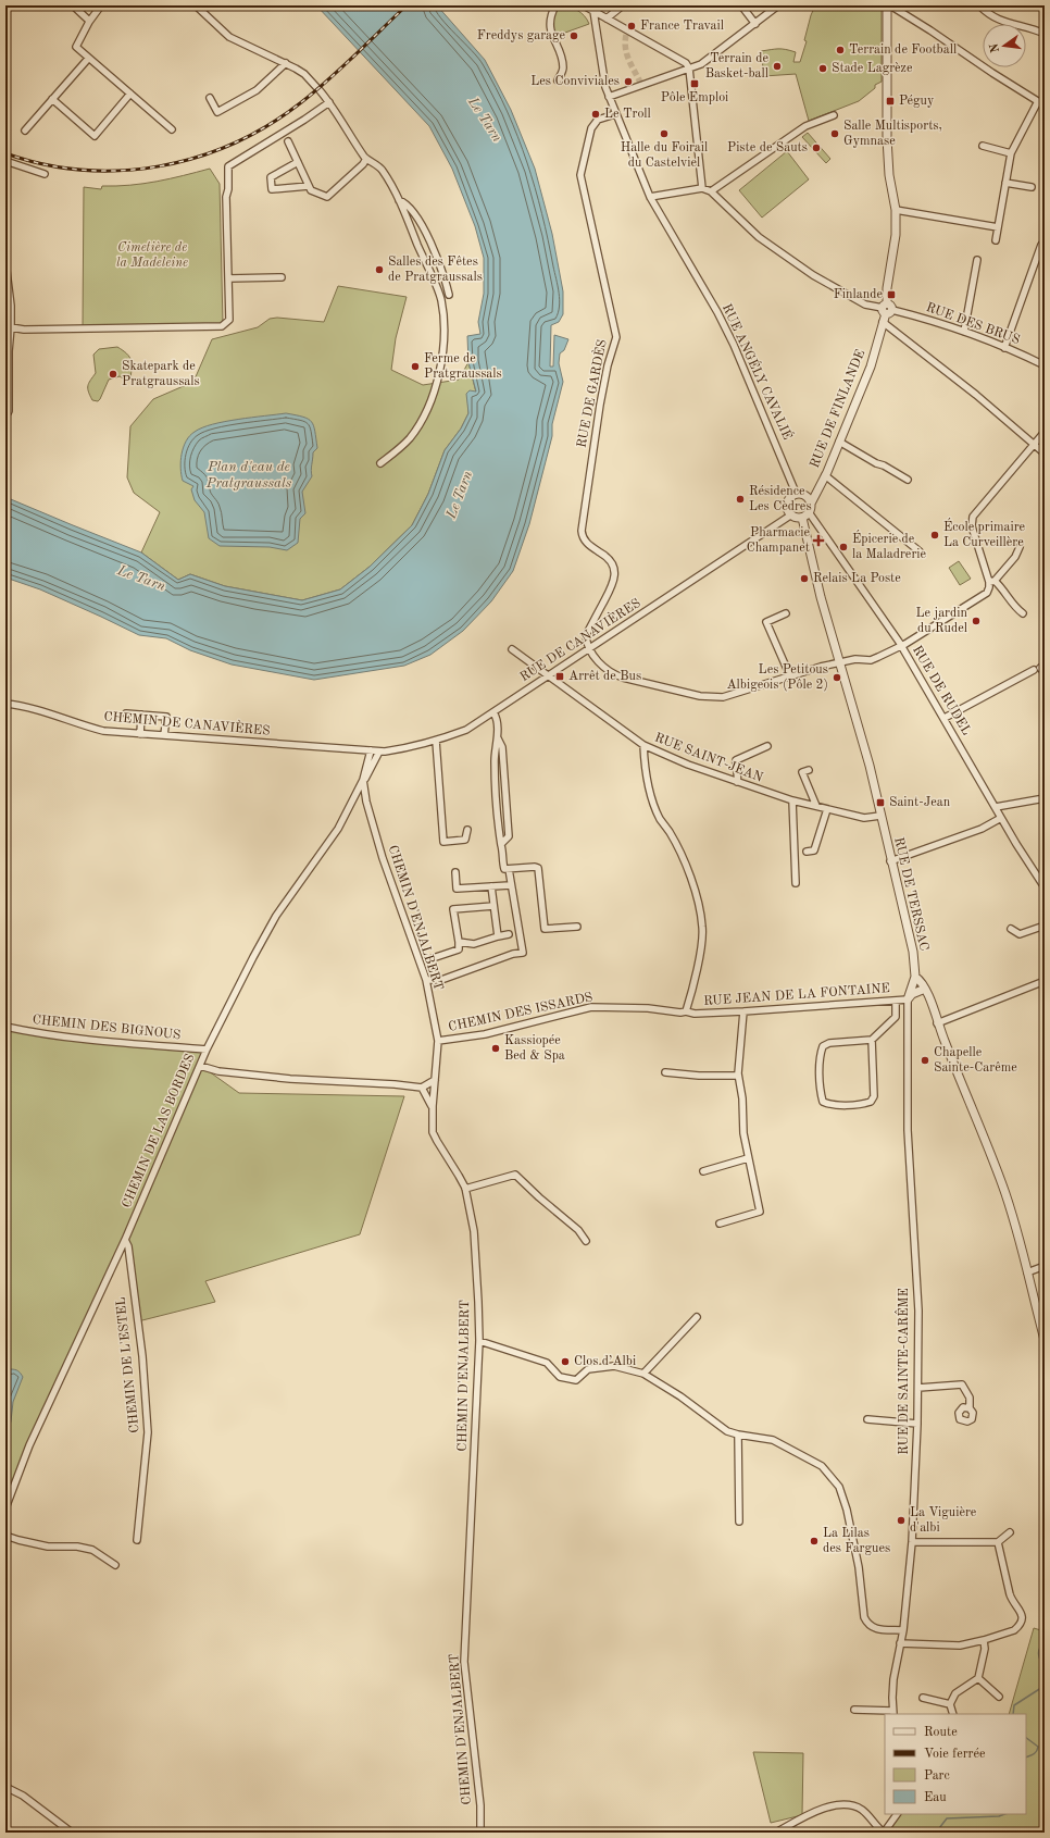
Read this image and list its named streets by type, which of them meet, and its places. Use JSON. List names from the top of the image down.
{
  "streets": {
    "street": [
      "RUE DES BRUS",
      "RUE ANGÉLY CAVALIÉ",
      "RUE DE GARDÈS",
      "RUE DE FINLANDE",
      "RUE DE CANAVIÈRES",
      "RUE DE RUDEL",
      "CHEMIN DE CANAVIÈRES",
      "RUE SAINT-JEAN",
      "RUE DE TERSSAC",
      "CHEMIN D'ENJALBERT",
      "RUE JEAN DE LA FONTAINE",
      "CHEMIN DES ISSARDS",
      "CHEMIN DES BIGNOUS",
      "CHEMIN DE LAS BORDES",
      "CHEMIN DE L'ESTEL",
      "RUE DE SAINTE-CARÊME"
    ]
  },
  "crossings": [
    ["RUE DES BRUS", "RUE DE FINLANDE"],
    ["RUE ANGÉLY CAVALIÉ", "RUE DE GARDÈS"],
    ["RUE ANGÉLY CAVALIÉ", "RUE DE FINLANDE"],
    ["RUE ANGÉLY CAVALIÉ", "RUE DE CANAVIÈRES"],
    ["RUE ANGÉLY CAVALIÉ", "RUE DE RUDEL"],
    ["RUE ANGÉLY CAVALIÉ", "RUE DE TERSSAC"],
    ["RUE DE GARDÈS", "RUE DE CANAVIÈRES"],
    ["RUE DE FINLANDE", "RUE DE CANAVIÈRES"],
    ["RUE DE FINLANDE", "RUE DE RUDEL"],
    ["RUE DE FINLANDE", "RUE DE TERSSAC"],
    ["RUE DE CANAVIÈRES", "RUE DE RUDEL"],
    ["RUE DE CANAVIÈRES", "CHEMIN DE CANAVIÈRES"],
    ["RUE DE CANAVIÈRES", "RUE SAINT-JEAN"],
    ["RUE DE CANAVIÈRES", "RUE DE TERSSAC"],
    ["RUE DE CANAVIÈRES", "CHEMIN D'ENJALBERT"],
    ["RUE DE RUDEL", "RUE DE TERSSAC"],
    ["CHEMIN DE CANAVIÈRES", "CHEMIN D'ENJALBERT"],
    ["RUE SAINT-JEAN", "RUE DE TERSSAC"],
    ["RUE SAINT-JEAN", "RUE JEAN DE LA FONTAINE"],
    ["CHEMIN D'ENJALBERT", "CHEMIN DES ISSARDS"],
    ["CHEMIN D'ENJALBERT", "CHEMIN DE LAS BORDES"],
    ["RUE JEAN DE LA FONTAINE", "CHEMIN DES ISSARDS"],
    ["RUE JEAN DE LA FONTAINE", "RUE DE SAINTE-CARÊME"],
    ["CHEMIN DES BIGNOUS", "CHEMIN DE LAS BORDES"],
    ["CHEMIN DE LAS BORDES", "CHEMIN DE L'ESTEL"]
  ],
  "water": ["Le Tarn", "Plan d'eau de Pratgraussals"],
  "parks": ["Cimetière de la Madeleine"],
  "places": {
    "other": [
      "France Travail",
      "Freddys garage",
      "Terrain de Football",
      "Terrain de Basket-ball",
      "Stade Lagrèze",
      "Les Conviviales",
      "Le Troll",
      "Halle du Foirail du Castelviel",
      "Salle Multisports, Gymnase",
      "Piste de Sauts",
      "Salles des Fêtes de Pratgraussals",
      "Ferme de Pratgraussals",
      "Skatepark de Pratgraussals",
      "Résidence Les Cèdres",
      "École primaire La Curveillère",
      "Épicerie de la Maladrerie",
      "Relais La Poste",
      "Le jardin du Rudel",
      "Les Petitous Albigeois (Pôle 2)",
      "Kassiopée Bed & Spa",
      "Chapelle Sainte-Carême",
      "Clos d’Albi",
      "La Viguière d'albi",
      "La Lilas des Fargues"
    ],
    "transit": [
      "Pôle Emploi",
      "Péguy",
      "Finlande",
      "Arrêt de Bus",
      "Saint-Jean"
    ],
    "health": ["Pharmacie Champanet"]
  },
  "legend": [
    "Route",
    "Voie ferrée",
    "Parc",
    "Eau"
  ],
  "north": "left"
}
